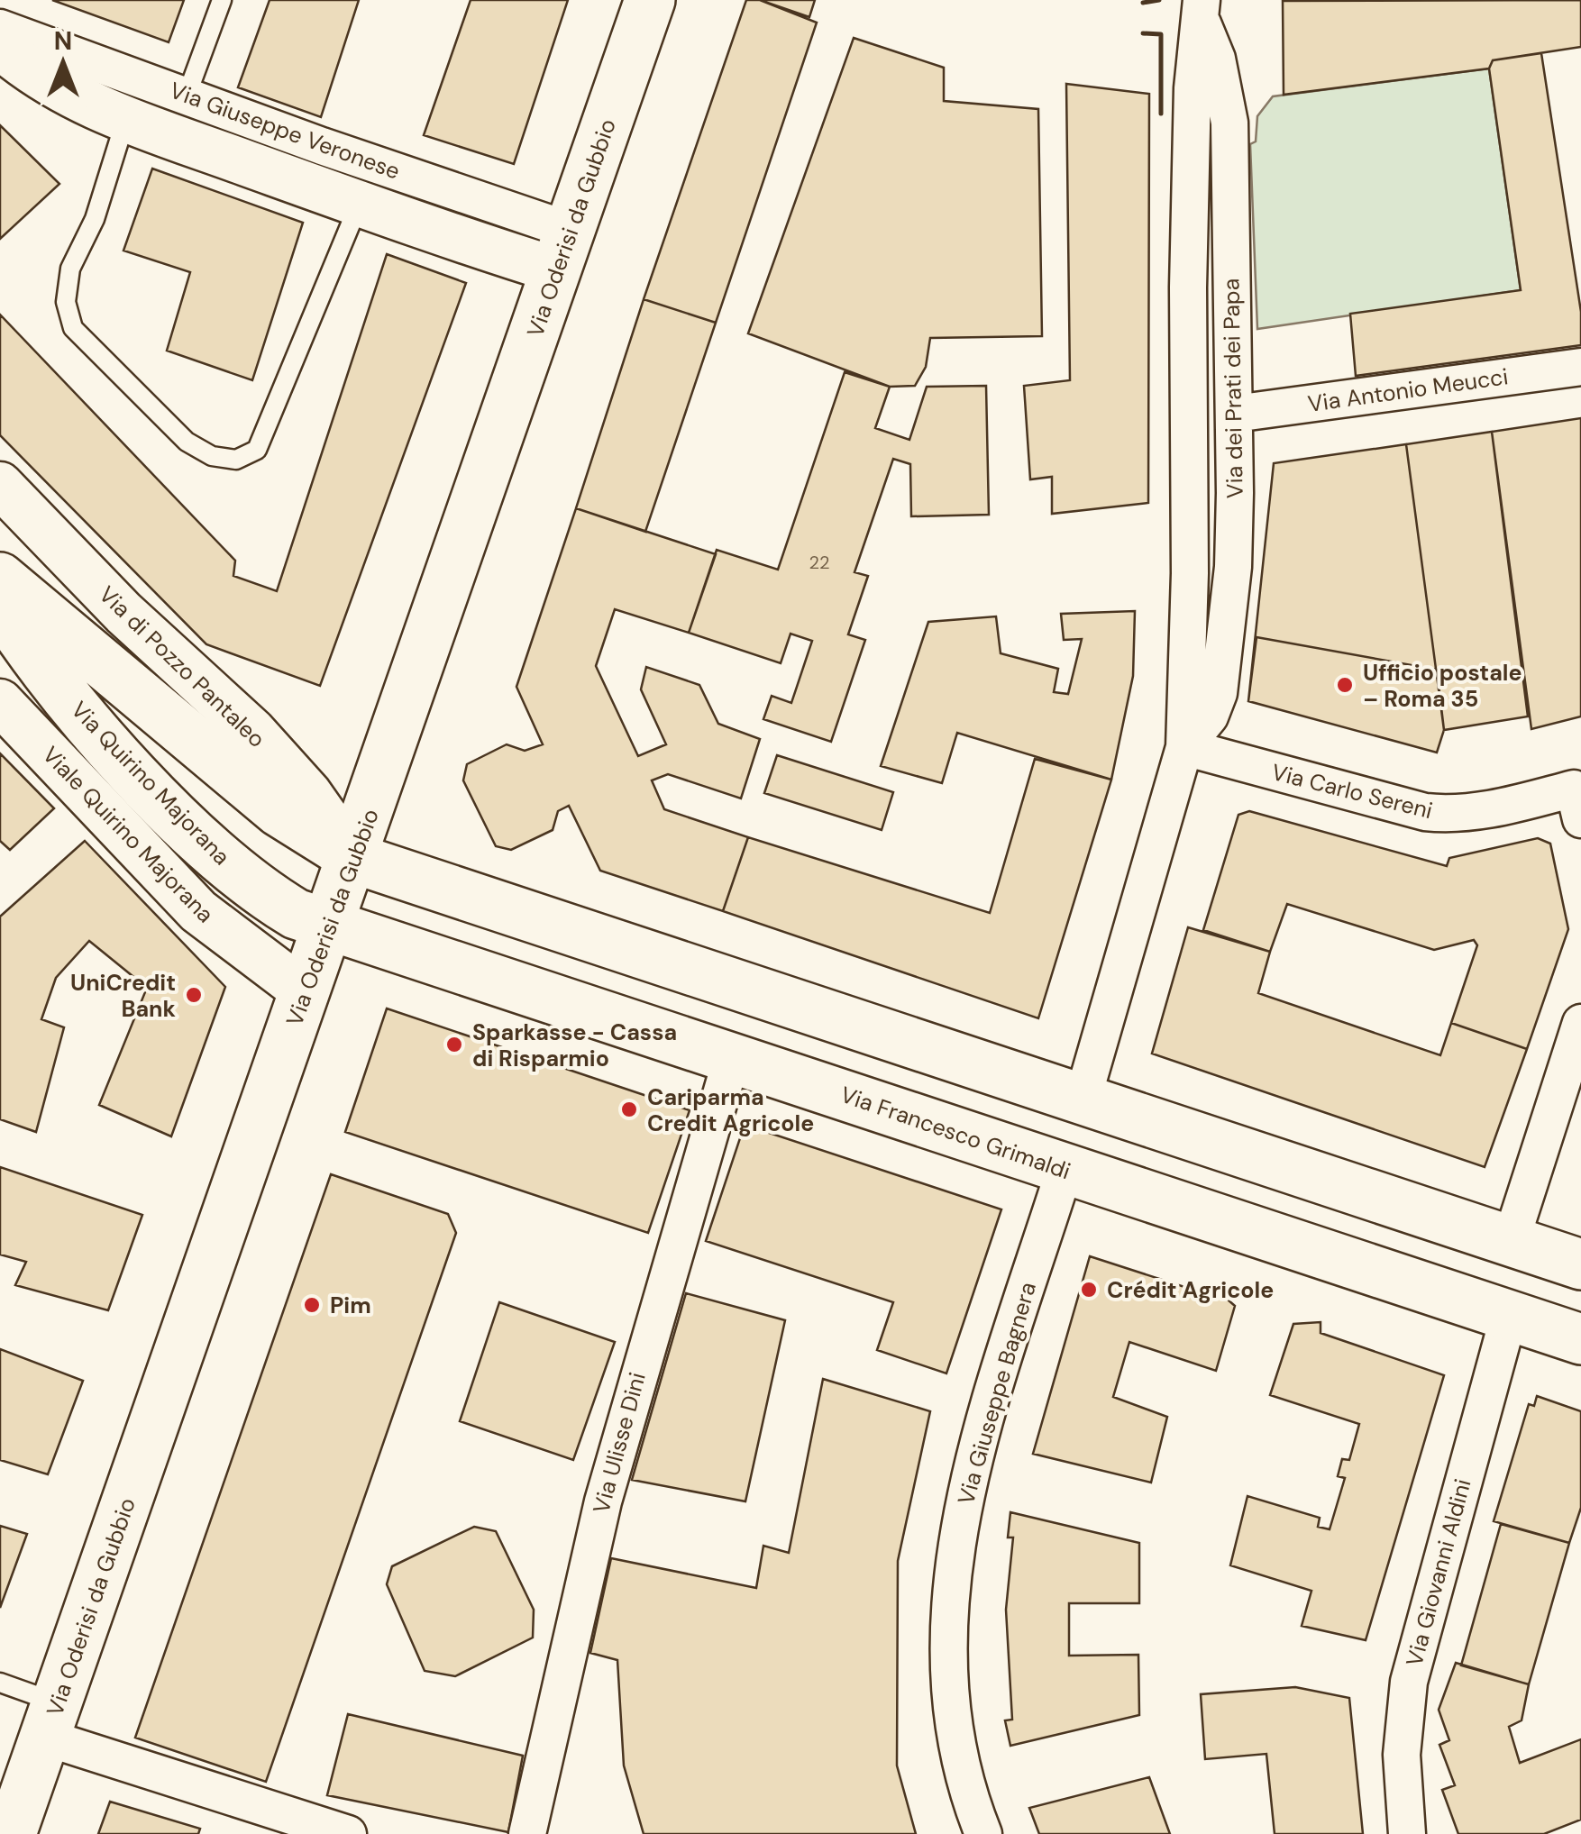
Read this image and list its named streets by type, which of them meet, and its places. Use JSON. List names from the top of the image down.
{
  "streets": {
    "main road": ["Via Oderisi da Gubbio", "Via Quirino Majorana", "Via Francesco Grimaldi"],
    "street": [
      "Via Giuseppe Veronese",
      "Via dei Prati dei Papa",
      "Via Antonio Meucci",
      "Via di Pozzo Pantaleo",
      "Via Carlo Sereni",
      "Viale Quirino Majorana",
      "Via Giuseppe Bagnera",
      "Via Ulisse Dini",
      "Via Giovanni Aldini"
    ]
  },
  "crossings": [
    ["Via Giuseppe Veronese", "Via Oderisi da Gubbio"],
    ["Via Oderisi da Gubbio", "Via di Pozzo Pantaleo"],
    ["Via Oderisi da Gubbio", "Via Quirino Majorana"],
    ["Via Oderisi da Gubbio", "Viale Quirino Majorana"],
    ["Via Oderisi da Gubbio", "Via Francesco Grimaldi"],
    ["Via dei Prati dei Papa", "Via Antonio Meucci"],
    ["Via dei Prati dei Papa", "Via Carlo Sereni"],
    ["Via Quirino Majorana", "Via Francesco Grimaldi"],
    ["Via Francesco Grimaldi", "Via Giuseppe Bagnera"],
    ["Via Francesco Grimaldi", "Via Ulisse Dini"],
    ["Via Francesco Grimaldi", "Via Giovanni Aldini"]
  ],
  "places": [
    "Ufficio postale – Roma 35",
    "UniCredit Bank",
    "Sparkasse - Cassa di Risparmio",
    "Cariparma Credit Agricole",
    "Crédit Agricole",
    "Pim"
  ],
  "house_numbers": ["22"],
  "north": "top"
}
